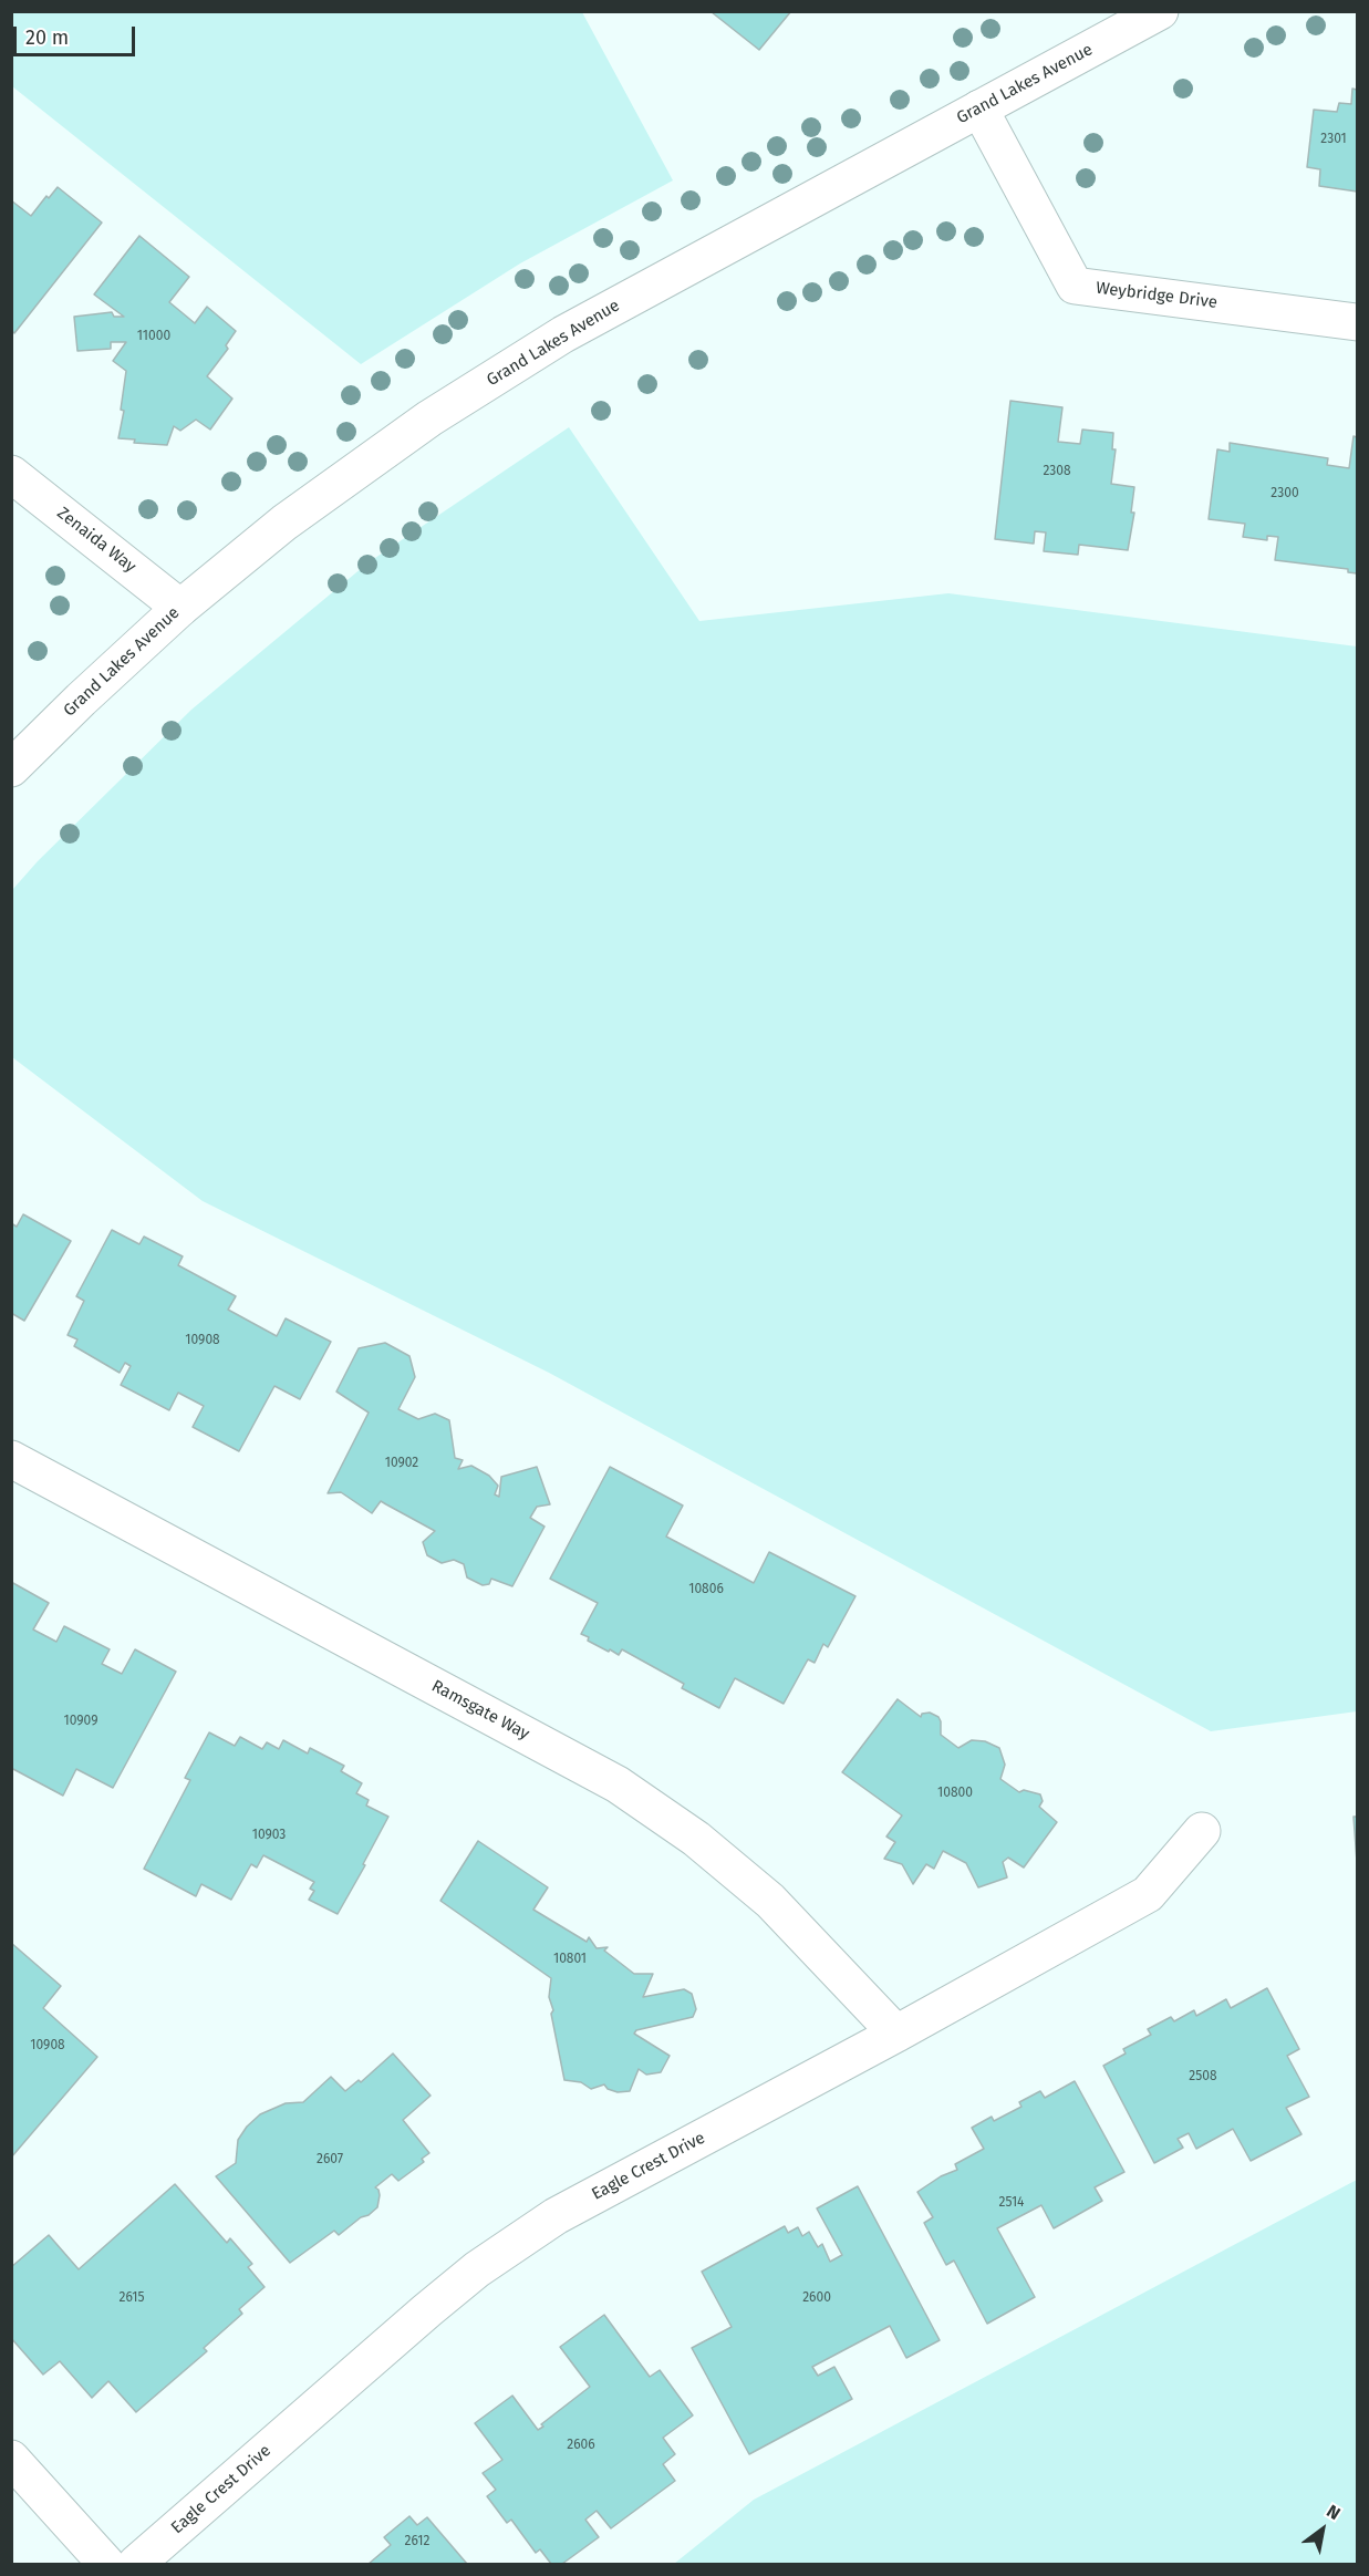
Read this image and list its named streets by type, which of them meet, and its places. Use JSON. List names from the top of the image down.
{
  "streets": {
    "street": [
      "Grand Lakes Avenue",
      "Weybridge Drive",
      "Zenaida Way",
      "Ramsgate Way",
      "Eagle Crest Drive"
    ]
  },
  "crossings": [
    ["Grand Lakes Avenue", "Weybridge Drive"],
    ["Grand Lakes Avenue", "Zenaida Way"],
    ["Ramsgate Way", "Eagle Crest Drive"]
  ],
  "house_numbers": [
    "2301",
    "11000",
    "2308",
    "2300",
    "10908",
    "10902",
    "10806",
    "10909",
    "10800",
    "10903",
    "10801",
    "10908",
    "2508",
    "2607",
    "2514",
    "2615",
    "2600",
    "2606",
    "2612"
  ],
  "scale_bar": "20 m",
  "north": "top right"
}
